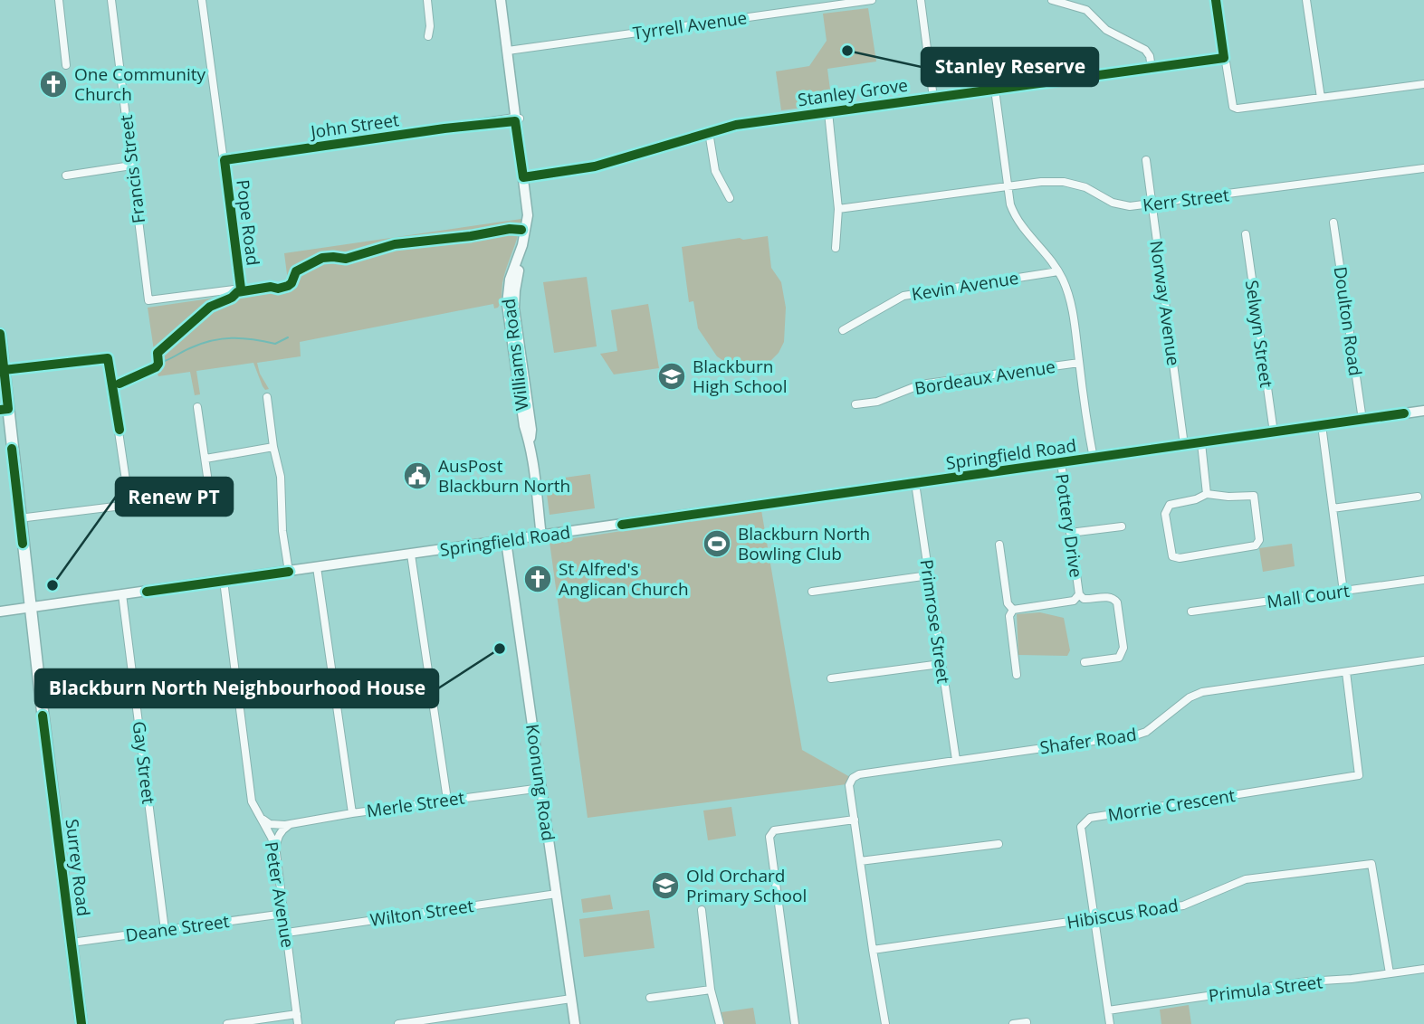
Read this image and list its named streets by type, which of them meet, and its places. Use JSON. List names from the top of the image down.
{
  "streets": {
    "main road": [
      "Williams Road",
      "Springfield Road",
      "Koonung Road",
      "Surrey Road"
    ],
    "street": [
      "Tyrrell Avenue",
      "Stanley Grove",
      "John Street",
      "Francis Street",
      "Kerr Street",
      "Pope Road",
      "Kevin Avenue",
      "Norway Avenue",
      "Doulton Road",
      "Selwyn Street",
      "Bordeaux Avenue",
      "Pottery Drive",
      "Mall Court",
      "Primrose Street",
      "Shafer Road",
      "Gay Street",
      "Merle Street",
      "Morrie Crescent",
      "Peter Avenue",
      "Wilton Street",
      "Hibiscus Road",
      "Deane Street",
      "Primula Street"
    ]
  },
  "crossings": [
    ["Tyrrell Avenue", "Williams Road"],
    ["Stanley Grove", "Williams Road"],
    ["John Street", "Pope Road"],
    ["John Street", "Williams Road"],
    ["Francis Street", "Pope Road"],
    ["Kerr Street", "Norway Avenue"],
    ["Norway Avenue", "Springfield Road"],
    ["Doulton Road", "Springfield Road"],
    ["Selwyn Street", "Springfield Road"],
    ["Williams Road", "Springfield Road"],
    ["Springfield Road", "Pottery Drive"],
    ["Springfield Road", "Primrose Street"],
    ["Springfield Road", "Gay Street"],
    ["Springfield Road", "Koonung Road"],
    ["Springfield Road", "Surrey Road"],
    ["Springfield Road", "Peter Avenue"],
    ["Primrose Street", "Shafer Road"],
    ["Shafer Road", "Morrie Crescent"],
    ["Gay Street", "Deane Street"],
    ["Koonung Road", "Merle Street"],
    ["Koonung Road", "Wilton Street"],
    ["Merle Street", "Peter Avenue"],
    ["Morrie Crescent", "Hibiscus Road"],
    ["Morrie Crescent", "Primula Street"],
    ["Surrey Road", "Deane Street"],
    ["Peter Avenue", "Wilton Street"],
    ["Peter Avenue", "Deane Street"],
    ["Hibiscus Road", "Primula Street"]
  ],
  "places": {
    "other": ["Stanley Reserve", "Renew PT", "Blackburn North Neighbourhood House"],
    "church": ["One Community Church", "St Alfred's Anglican Church"],
    "school or university": ["Blackburn High School", "Old Orchard Primary School"],
    "public building": ["AusPost Blackburn North"],
    "sports": ["Blackburn North Bowling Club"]
  }
}
